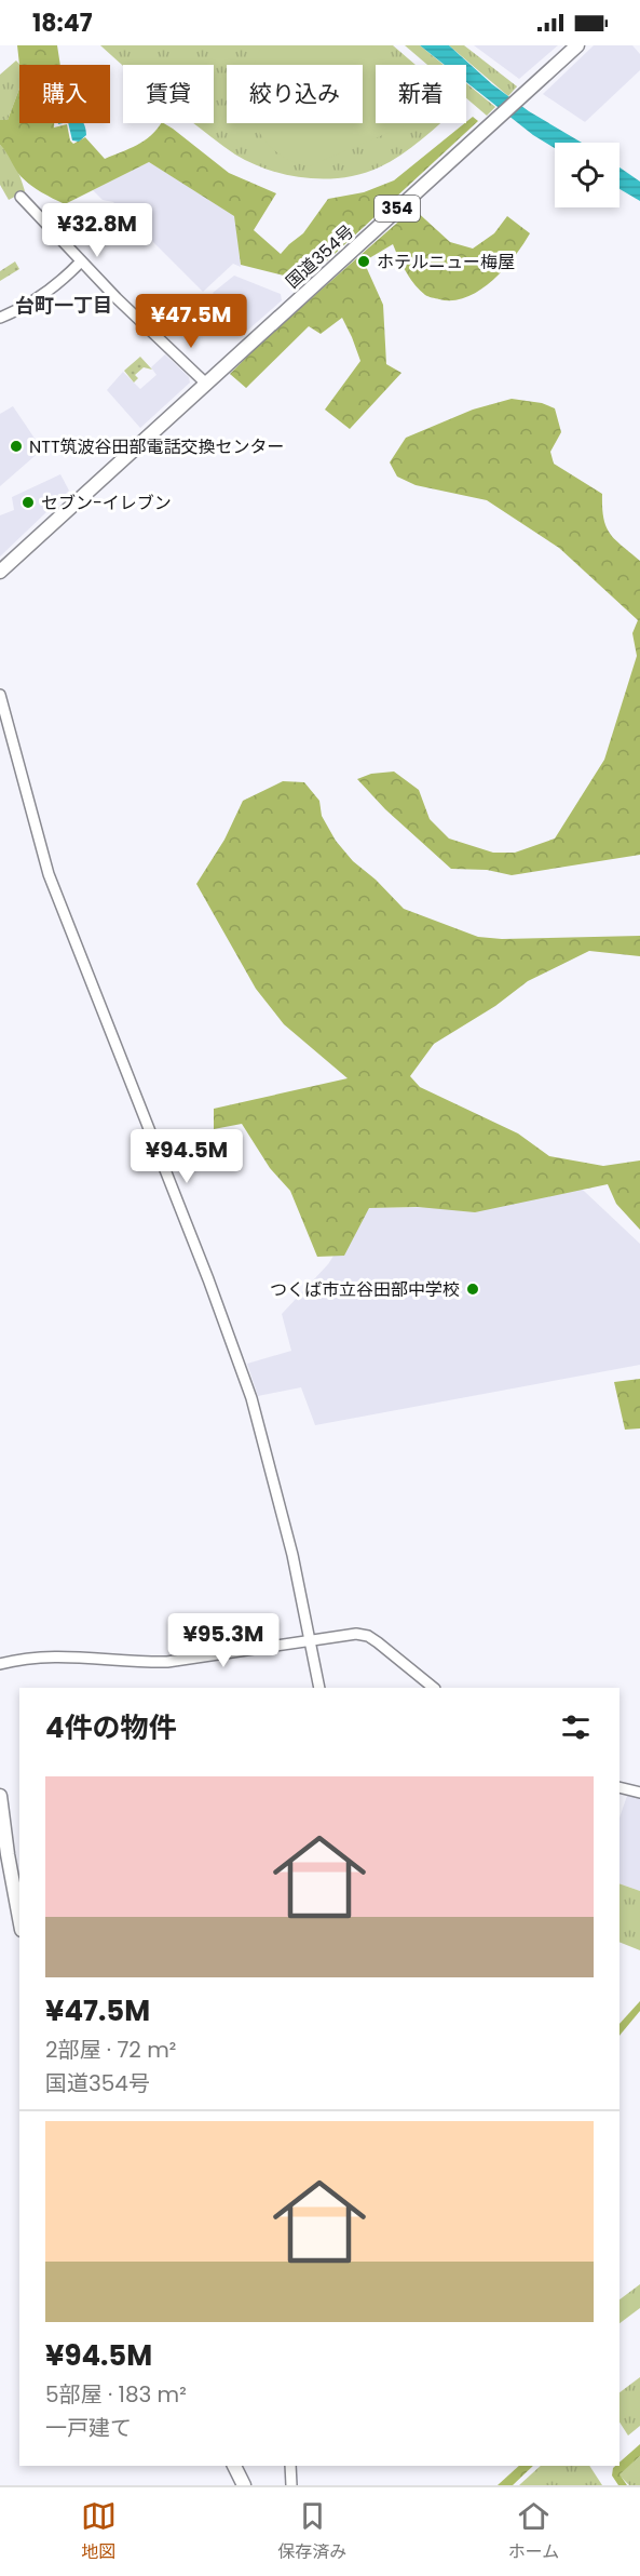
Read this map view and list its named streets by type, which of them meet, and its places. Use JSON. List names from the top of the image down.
{
  "streets": {
    "main road": ["354", "国道354号"]
  },
  "districts": ["台町一丁目"],
  "places": [
    "ホテルニュー梅屋",
    "NTT筑波谷田部電話交換センター",
    "セブン-イレブン",
    "つくば市立谷田部中学校"
  ],
  "page": {
    "status": "18:47",
    "chip": [
      "購入",
      "賃貸",
      "絞り込み",
      "新着"
    ],
    "price": [
      "¥32.8M",
      "¥47.5M",
      "¥94.5M",
      "¥95.3M"
    ],
    "heading": "4件の物件",
    "list": [
      {
        "name": "¥47.5M",
        "note": "2部屋 · 72 m² · 国道354号"
      },
      {
        "name": "¥94.5M",
        "note": "5部屋 · 183 m² · 一戸建て"
      }
    ],
    "tabs": ["地図", "保存済み", "ホーム"]
  }
}
